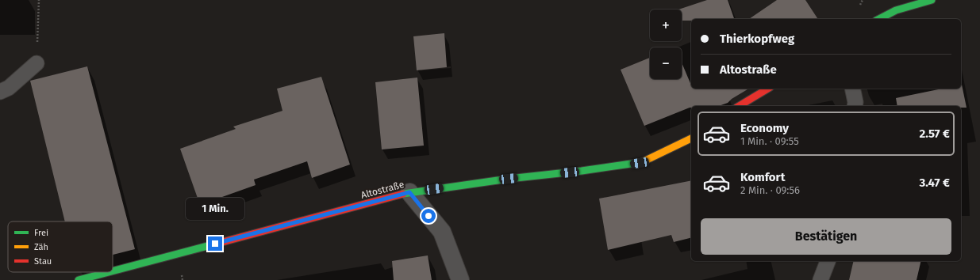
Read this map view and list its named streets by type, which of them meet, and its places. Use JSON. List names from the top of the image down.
{
  "streets": {
    "street": ["Altostraße"]
  },
  "legend": ["Frei", "Zäh", "Stau"],
  "page": {
    "map_buttons": ["+", "−"],
    "banner": ["Thierkopfweg", "Altostraße"],
    "list": [
      {
        "name": "Economy",
        "note": "1 Min. · 09:55",
        "value": "2.57 €"
      },
      {
        "name": "Komfort",
        "note": "2 Min. · 09:56",
        "value": "3.47 €"
      }
    ],
    "bubble": "1 Min.",
    "buttons": "Bestätigen"
  }
}
